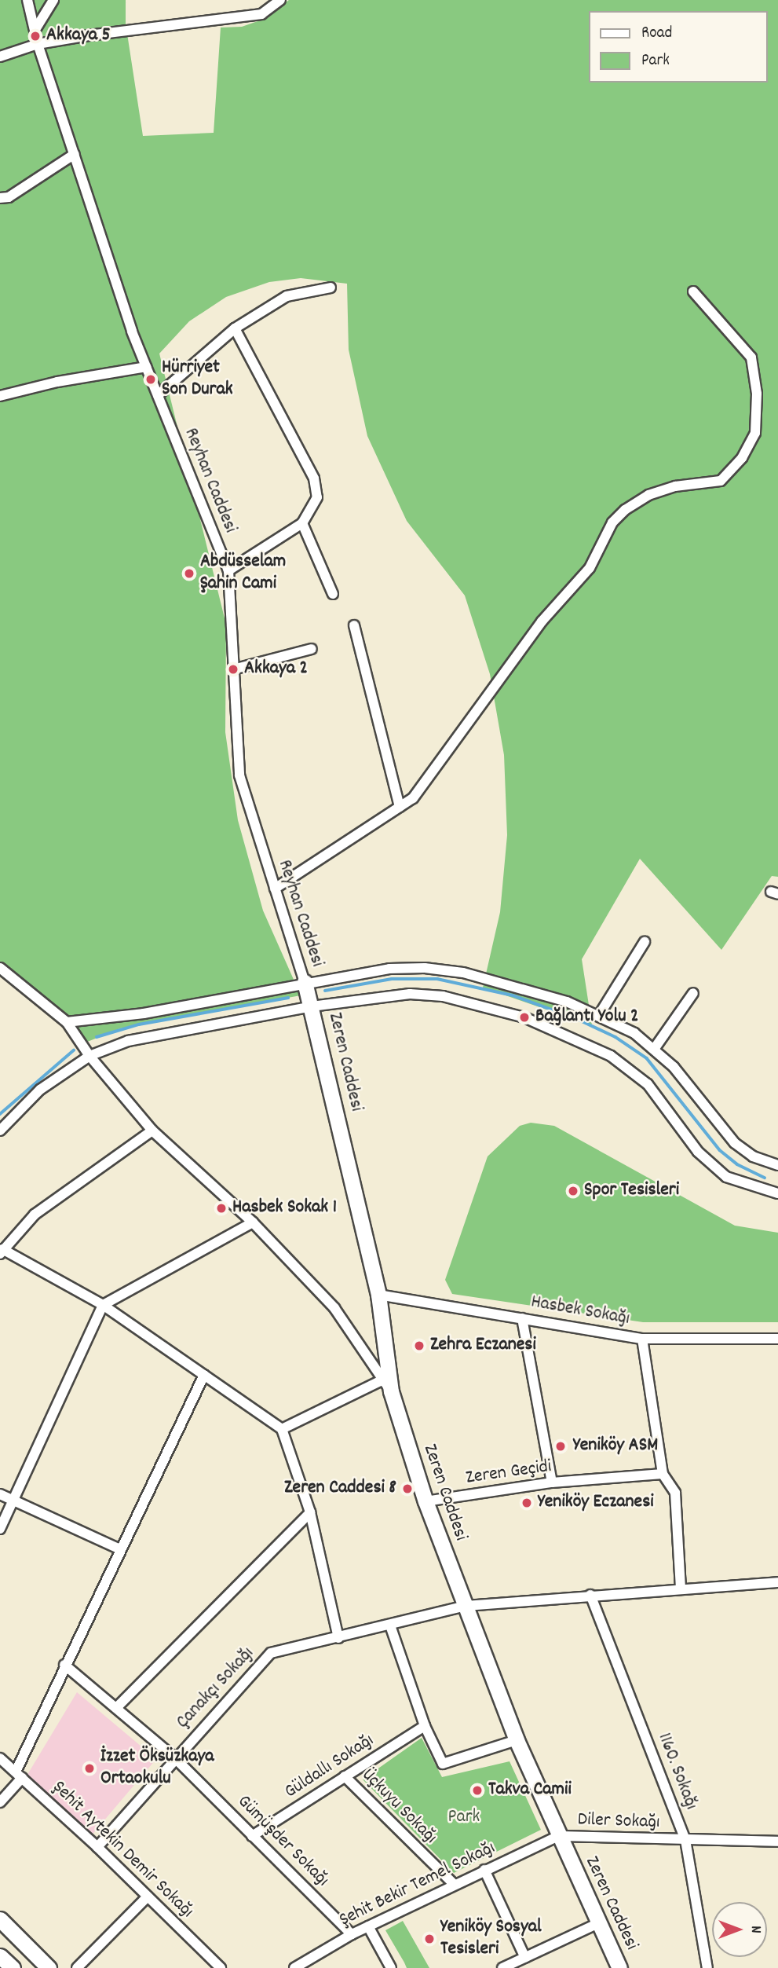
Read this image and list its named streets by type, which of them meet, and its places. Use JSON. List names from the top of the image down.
{
  "streets": {
    "street": [
      "Reyhan Caddesi",
      "Zeren Caddesi",
      "Hasbek Sokağı",
      "Zeren Geçidi",
      "Çanakçı Sokağı",
      "Güldallı Sokağı",
      "1160. Sokağı",
      "Üçkuyu Sokağı",
      "Diler Sokağı",
      "Gümüşder Sokağı",
      "Şehit Aytekin Demir Sokağı",
      "Şehit Bekir Temel Sokağı"
    ]
  },
  "crossings": [
    ["Reyhan Caddesi", "Zeren Caddesi"],
    ["Zeren Caddesi", "Hasbek Sokağı"],
    ["Zeren Caddesi", "Zeren Geçidi"],
    ["Zeren Caddesi", "Çanakçı Sokağı"],
    ["Zeren Caddesi", "Diler Sokağı"],
    ["Zeren Caddesi", "Şehit Bekir Temel Sokağı"],
    ["Çanakçı Sokağı", "1160. Sokağı"],
    ["Çanakçı Sokağı", "Gümüşder Sokağı"],
    ["Çanakçı Sokağı", "Şehit Aytekin Demir Sokağı"],
    ["Güldallı Sokağı", "Üçkuyu Sokağı"],
    ["Güldallı Sokağı", "Gümüşder Sokağı"],
    ["1160. Sokağı", "Diler Sokağı"],
    ["Üçkuyu Sokağı", "Şehit Bekir Temel Sokağı"],
    ["Diler Sokağı", "Şehit Bekir Temel Sokağı"],
    ["Gümüşder Sokağı", "Şehit Bekir Temel Sokağı"]
  ],
  "parks": ["Park"],
  "places": [
    "Akkaya 5",
    "Hürriyet Son Durak",
    "Abdüsselam Şahin Cami",
    "Akkaya 2",
    "Bağlantı Yolu 2",
    "Spor Tesisleri",
    "Hasbek Sokak 1",
    "Zehra Eczanesi",
    "Yeniköy ASM",
    "Zeren Caddesi 8",
    "Yeniköy Eczanesi",
    "İzzet Öksüzkaya Ortaokulu",
    "Takva Camii",
    "Yeniköy Sosyal Tesisleri"
  ],
  "legend": ["Road", "Park"],
  "north": "right"
}
